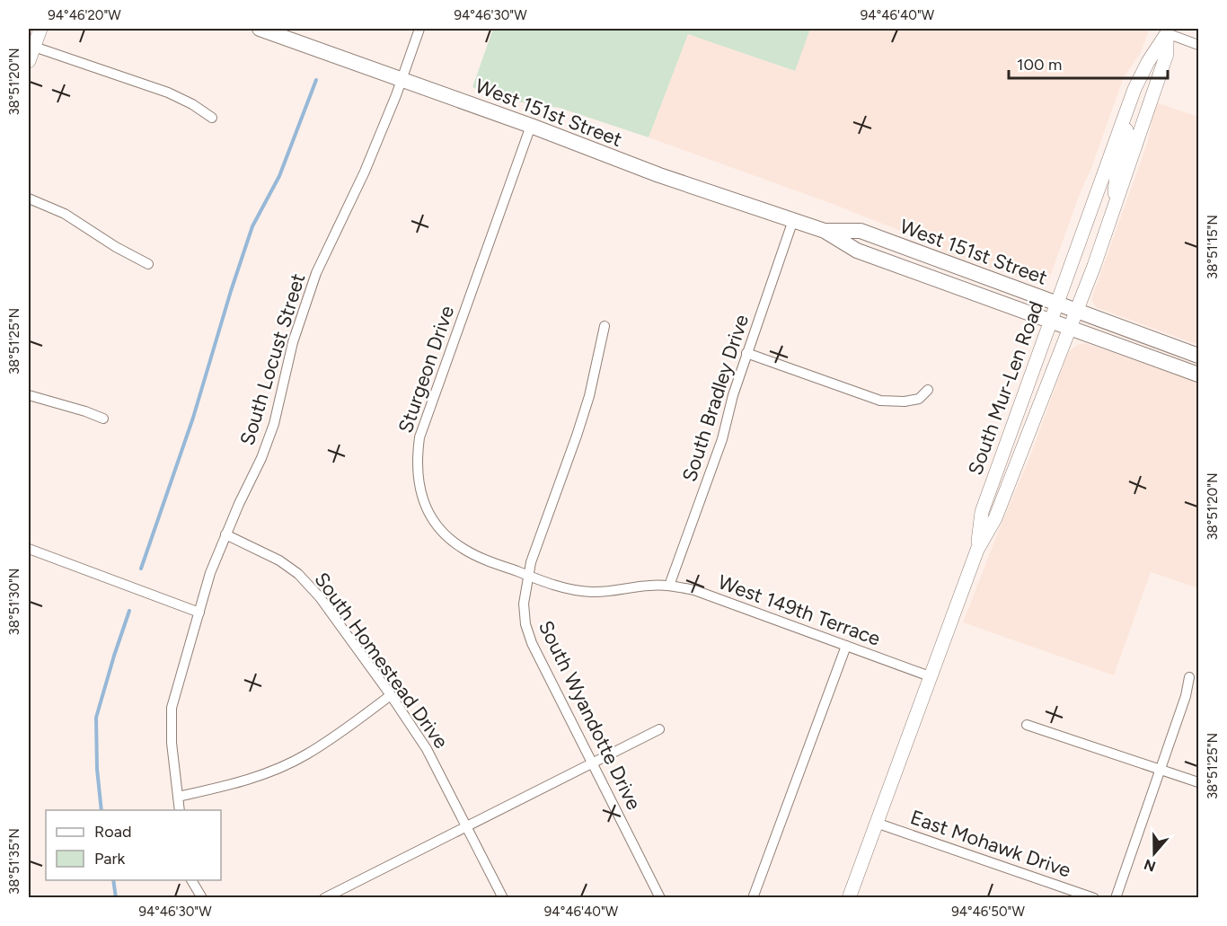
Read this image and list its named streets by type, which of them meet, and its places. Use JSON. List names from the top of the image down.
{
  "streets": {
    "main road": ["West 151st Street", "South Mur-Len Road"],
    "street": [
      "South Locust Street",
      "Sturgeon Drive",
      "South Bradley Drive",
      "West 149th Terrace",
      "South Homestead Drive",
      "South Wyandotte Drive",
      "East Mohawk Drive"
    ]
  },
  "crossings": [
    ["West 151st Street", "South Locust Street"],
    ["West 151st Street", "Sturgeon Drive"],
    ["West 151st Street", "South Mur-Len Road"],
    ["West 151st Street", "South Bradley Drive"],
    ["South Locust Street", "South Homestead Drive"],
    ["Sturgeon Drive", "West 149th Terrace"],
    ["Sturgeon Drive", "South Wyandotte Drive"],
    ["South Mur-Len Road", "West 149th Terrace"],
    ["South Mur-Len Road", "East Mohawk Drive"],
    ["South Bradley Drive", "West 149th Terrace"],
    ["West 149th Terrace", "South Wyandotte Drive"]
  ],
  "legend": ["Road", "Park"],
  "scale_bar": "100 m",
  "north": "bottom",
  "coordinates": [
    "94°46'20\"W",
    "94°46'30\"W",
    "94°46'40\"W",
    "38°51'20\"N",
    "38°51'15\"N",
    "38°51'25\"N",
    "38°51'30\"N",
    "38°51'35\"N",
    "94°46'50\"W"
  ]
}
